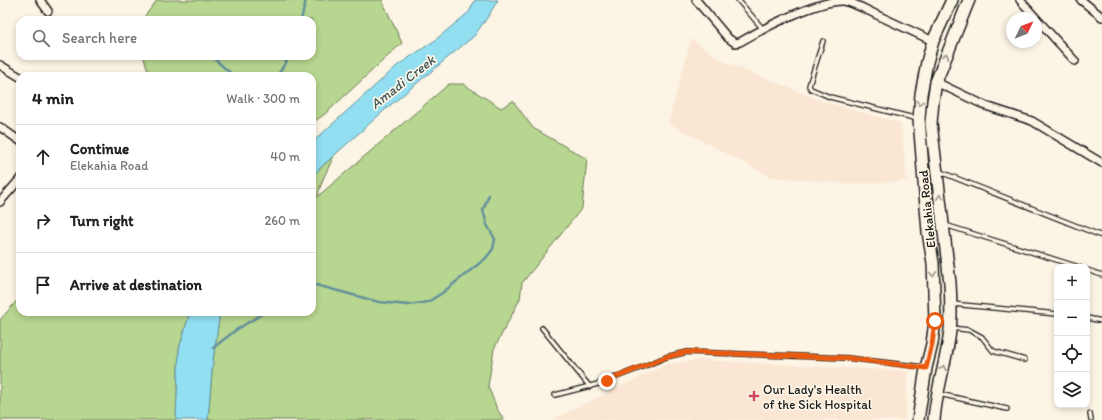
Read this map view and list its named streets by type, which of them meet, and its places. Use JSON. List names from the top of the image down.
{
  "streets": {
    "main road": ["Elekahia Road"]
  },
  "water": ["Amadi Creek"],
  "places": {
    "health": ["Our Lady's Health of the Sick Hospital"]
  },
  "north": "top right",
  "page": {
    "search": "Search here",
    "heading": ["4 min", "Walk · 300 m"],
    "list": [
      ["Continue", "Elekahia Road", "40 m"],
      ["Turn right", "260 m"],
      "Arrive at destination"
    ],
    "map_buttons": ["+", "−"]
  }
}
